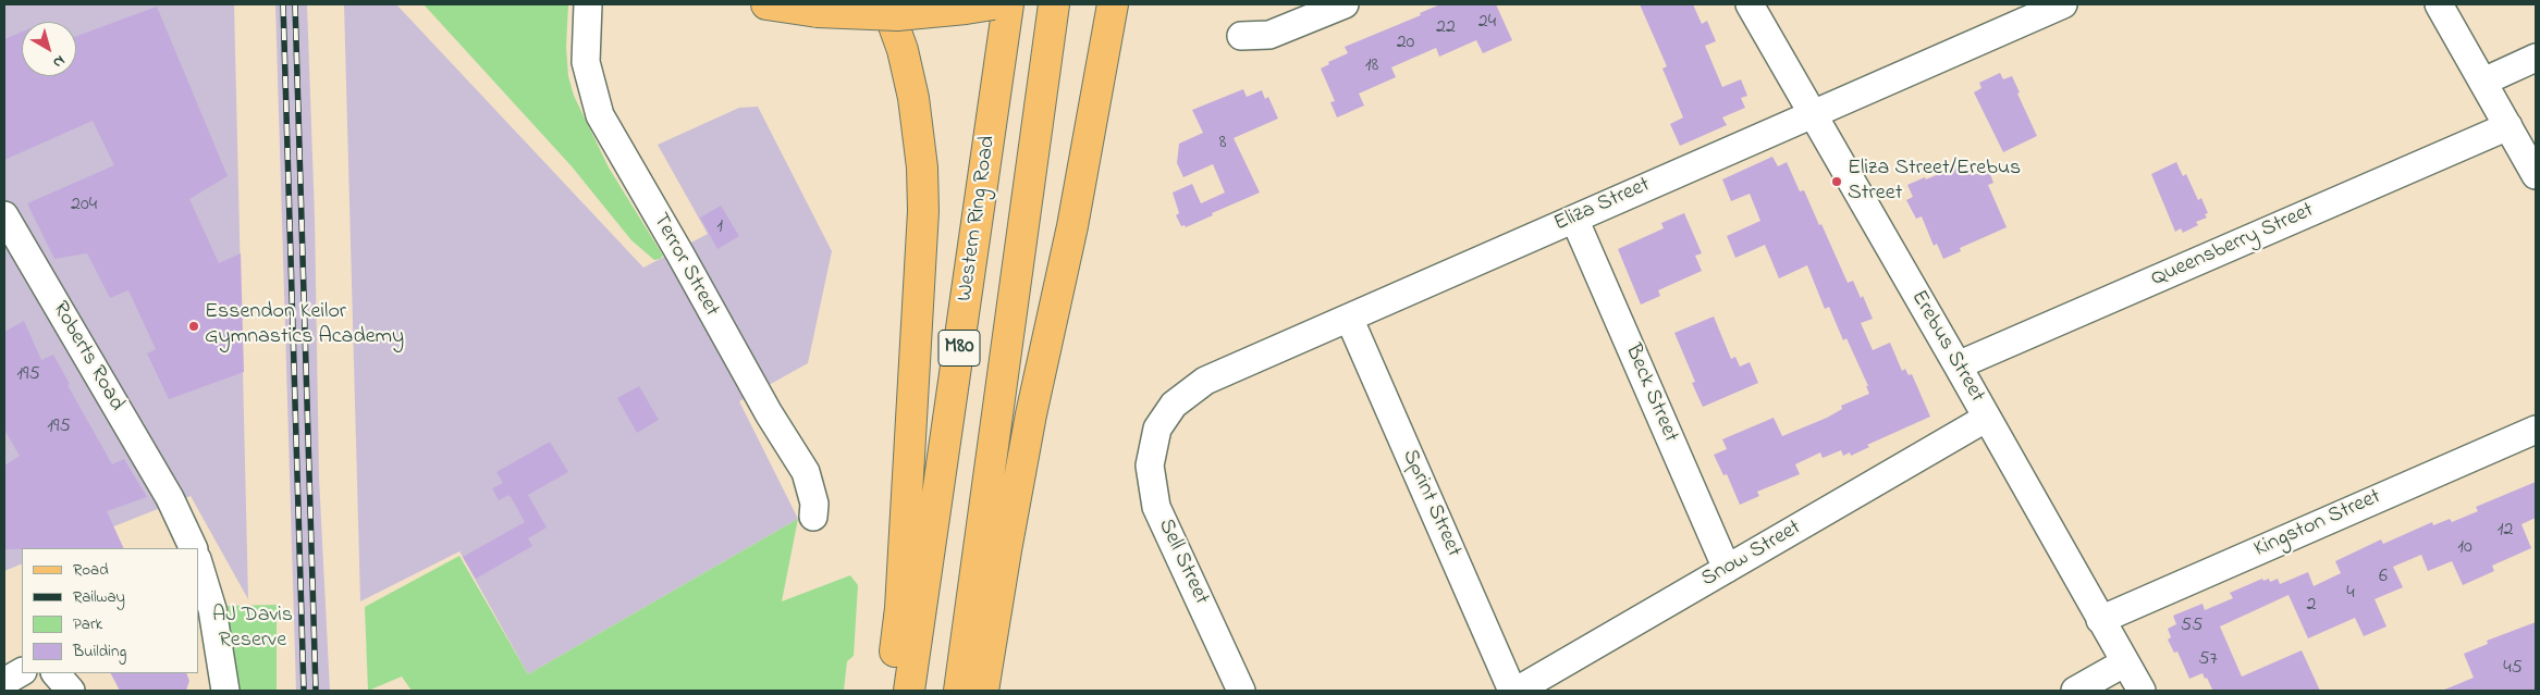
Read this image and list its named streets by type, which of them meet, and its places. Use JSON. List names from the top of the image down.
{
  "streets": {
    "main road": ["Western Ring Road", "M80"],
    "street": [
      "Eliza Street",
      "Queensberry Street",
      "Terror Street",
      "Erebus Street",
      "Roberts Road",
      "Beck Street",
      "Sprint Street",
      "Kingston Street",
      "Snow Street",
      "Sell Street"
    ]
  },
  "crossings": [
    ["Eliza Street", "Erebus Street"],
    ["Eliza Street", "Beck Street"],
    ["Eliza Street", "Sprint Street"],
    ["Eliza Street", "Sell Street"],
    ["Queensberry Street", "Erebus Street"],
    ["Erebus Street", "Kingston Street"],
    ["Erebus Street", "Snow Street"],
    ["Beck Street", "Snow Street"]
  ],
  "parks": ["AJ Davis Reserve"],
  "places": ["Eliza Street/Erebus Street", "Essendon Keilor Gymnastics Academy"],
  "house_numbers": [
    "24",
    "22",
    "20",
    "18",
    "8",
    "204",
    "1",
    "195",
    "195",
    "12",
    "10",
    "6",
    "4",
    "2",
    "55",
    "57",
    "45"
  ],
  "legend": [
    "Road",
    "Railway",
    "Park",
    "Building"
  ],
  "north": "bottom right"
}
